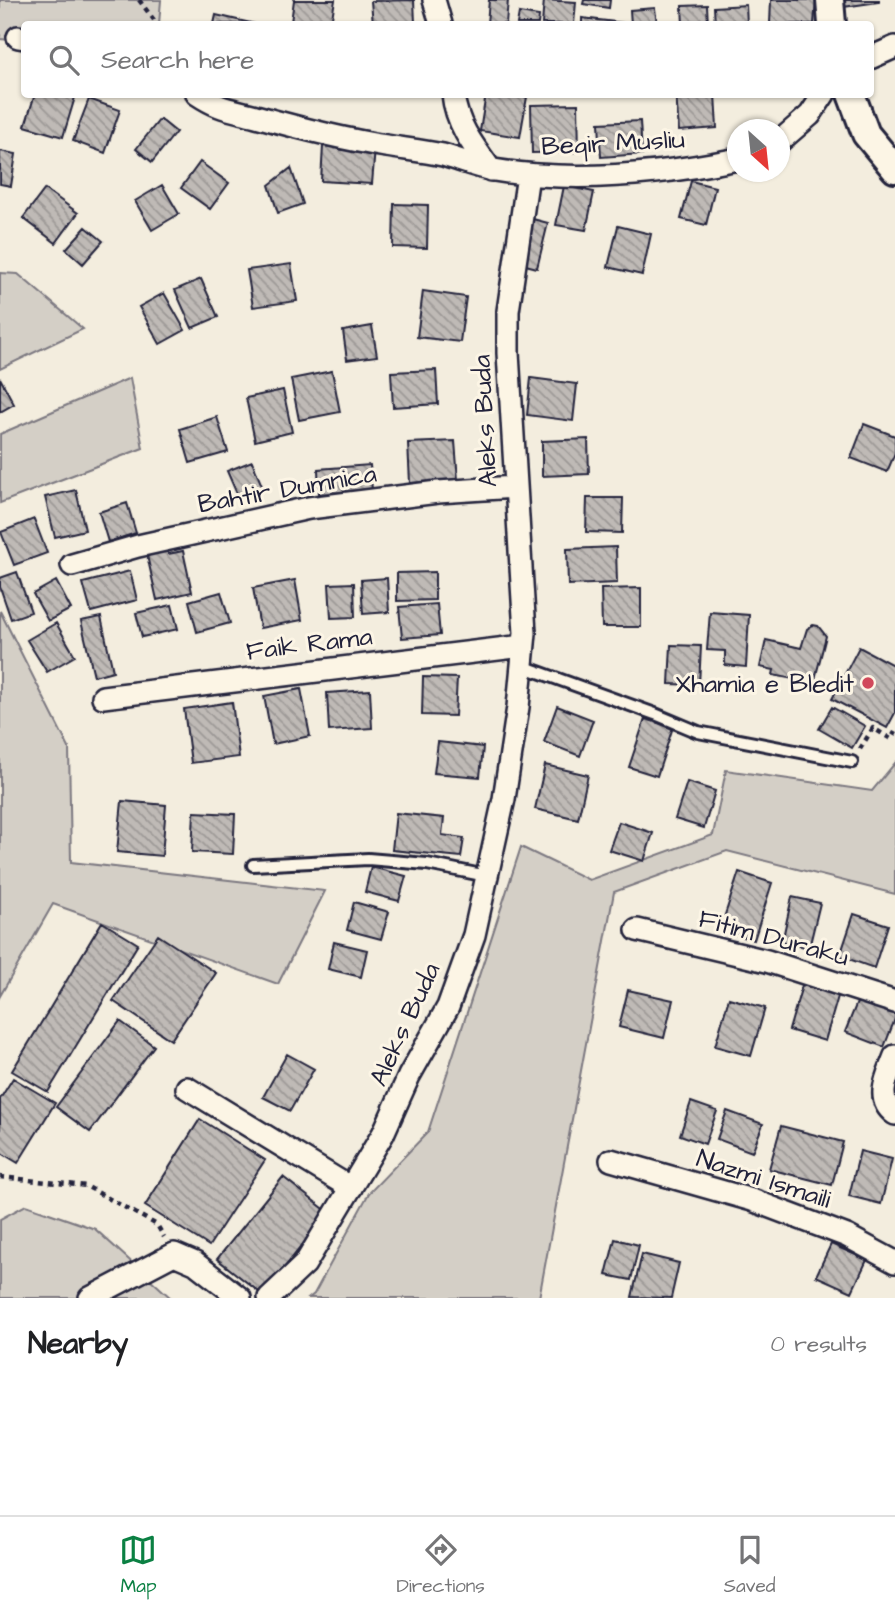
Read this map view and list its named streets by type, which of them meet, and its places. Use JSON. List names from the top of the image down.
{
  "streets": {
    "street": [
      "Beqir Musliu",
      "Aleks Buda",
      "Bahtir Dumnica",
      "Faik Rama",
      "Fitim Duraku",
      "Nazmi Ismaili"
    ]
  },
  "crossings": [
    ["Beqir Musliu", "Aleks Buda"],
    ["Aleks Buda", "Bahtir Dumnica"],
    ["Aleks Buda", "Faik Rama"]
  ],
  "places": ["Xhamia e Bledit"],
  "north": "bottom right",
  "page": {
    "search": "Search here",
    "heading": ["Nearby", "0 results"],
    "nav": ["Map", "Directions", "Saved"]
  }
}
